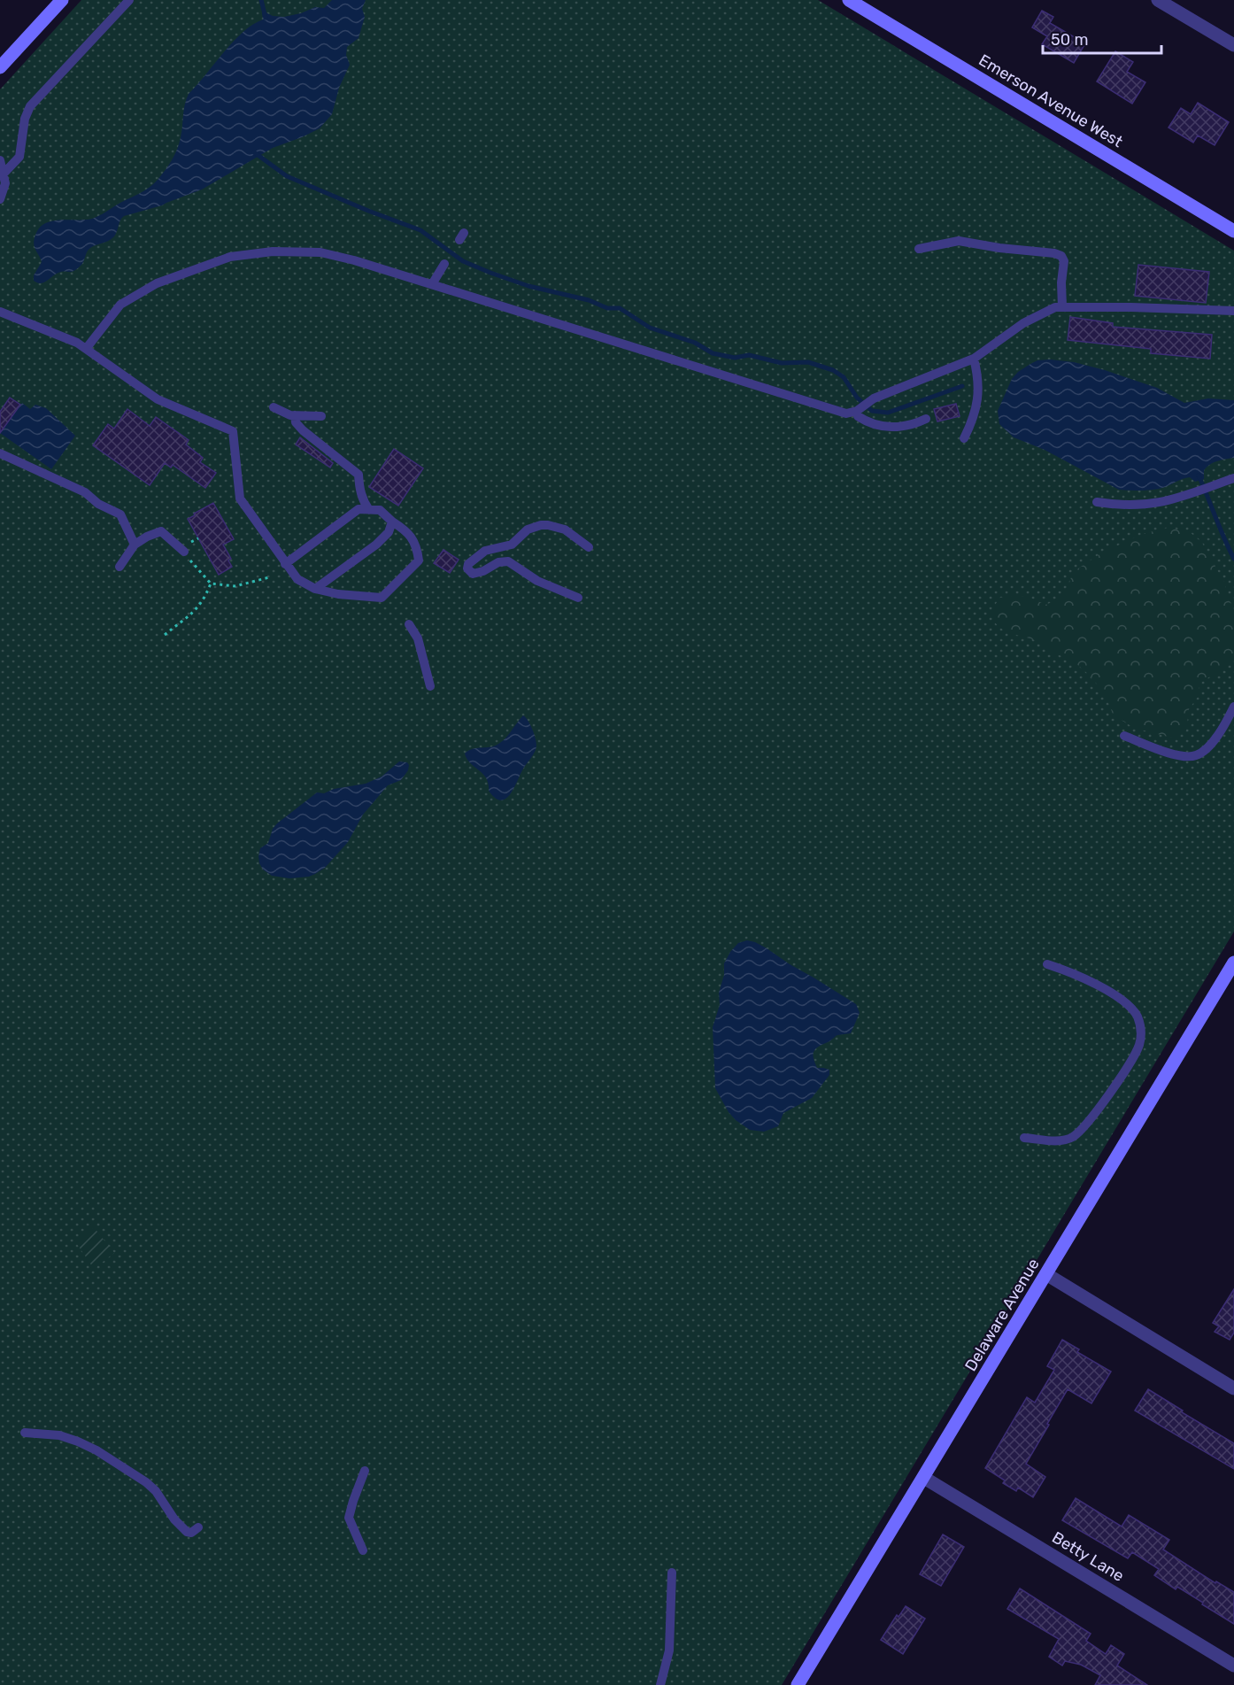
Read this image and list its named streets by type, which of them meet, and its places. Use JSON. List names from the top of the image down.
{
  "streets": {
    "street": ["Emerson Avenue West", "Delaware Avenue", "Betty Lane"]
  },
  "crossings": [
    ["Delaware Avenue", "Betty Lane"]
  ],
  "scale_bar": "50 m"
}
